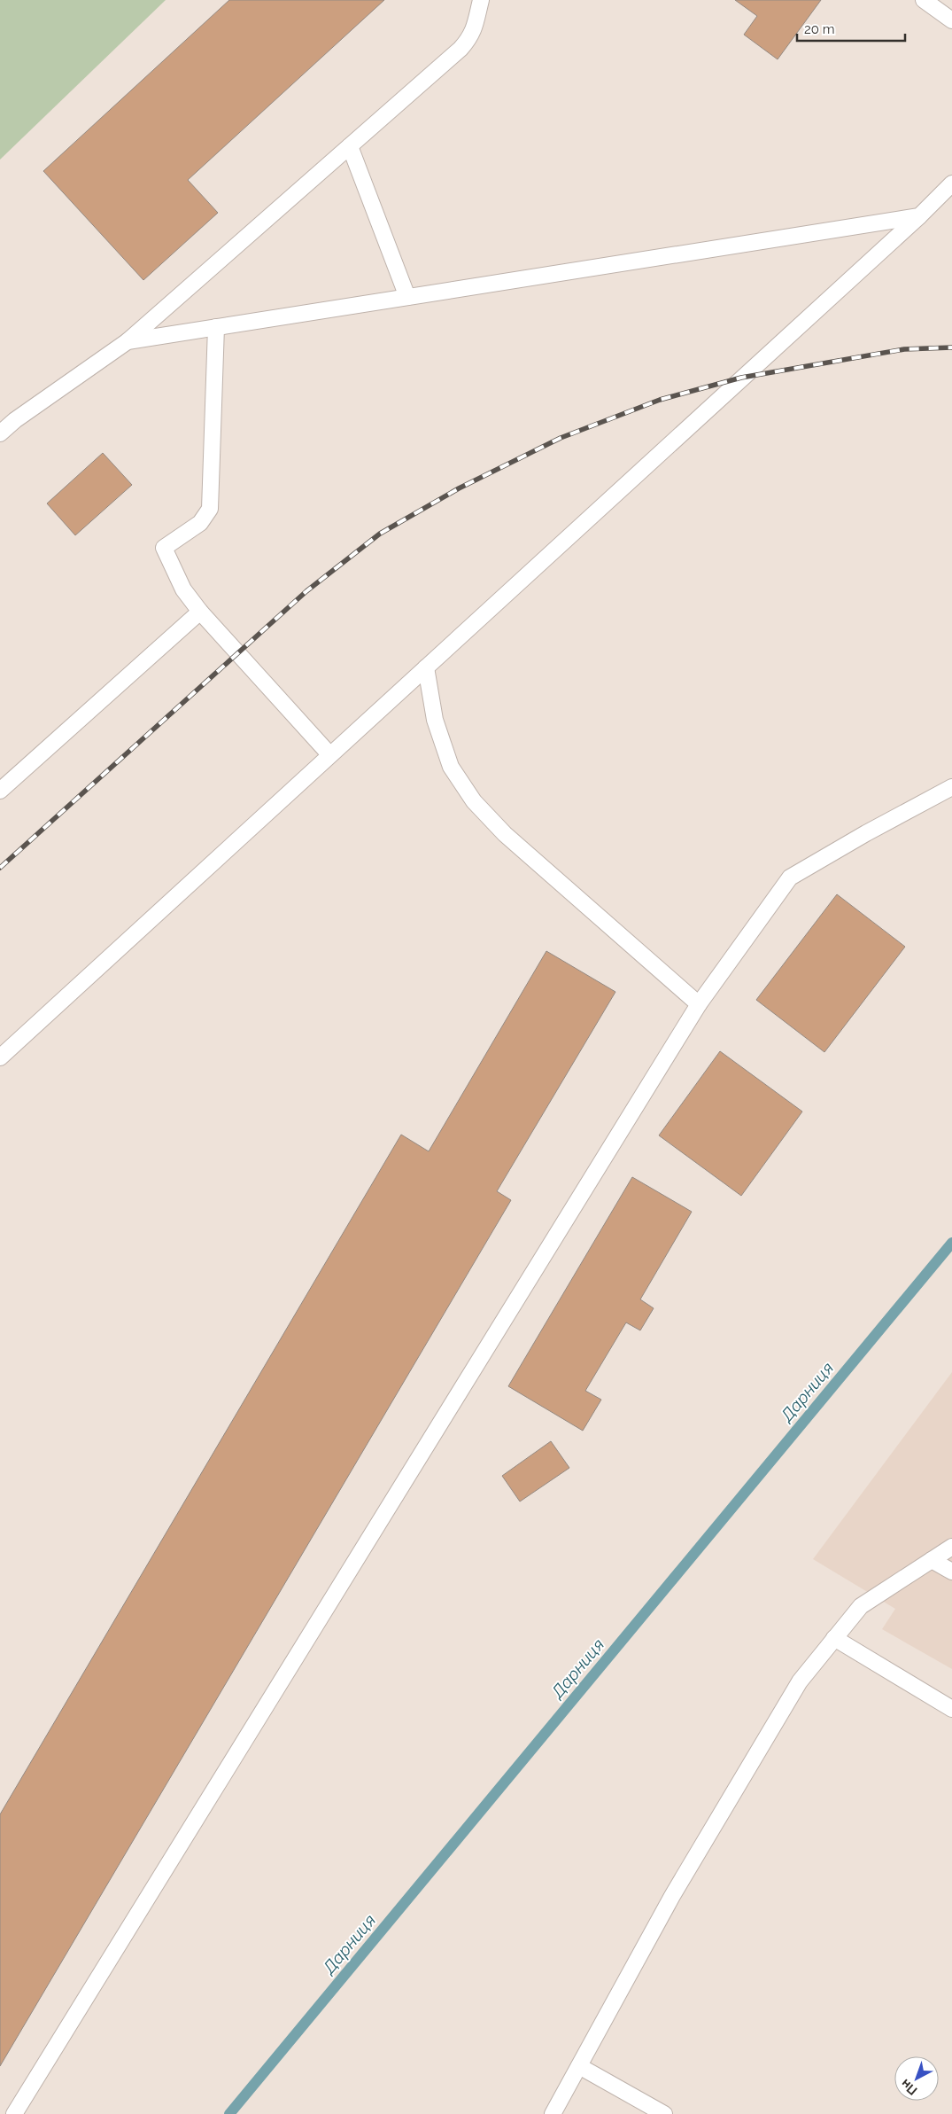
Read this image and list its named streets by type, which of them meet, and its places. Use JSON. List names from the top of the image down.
{
  "water": ["Дарниця"],
  "scale_bar": "20 m",
  "north": "bottom left"
}
